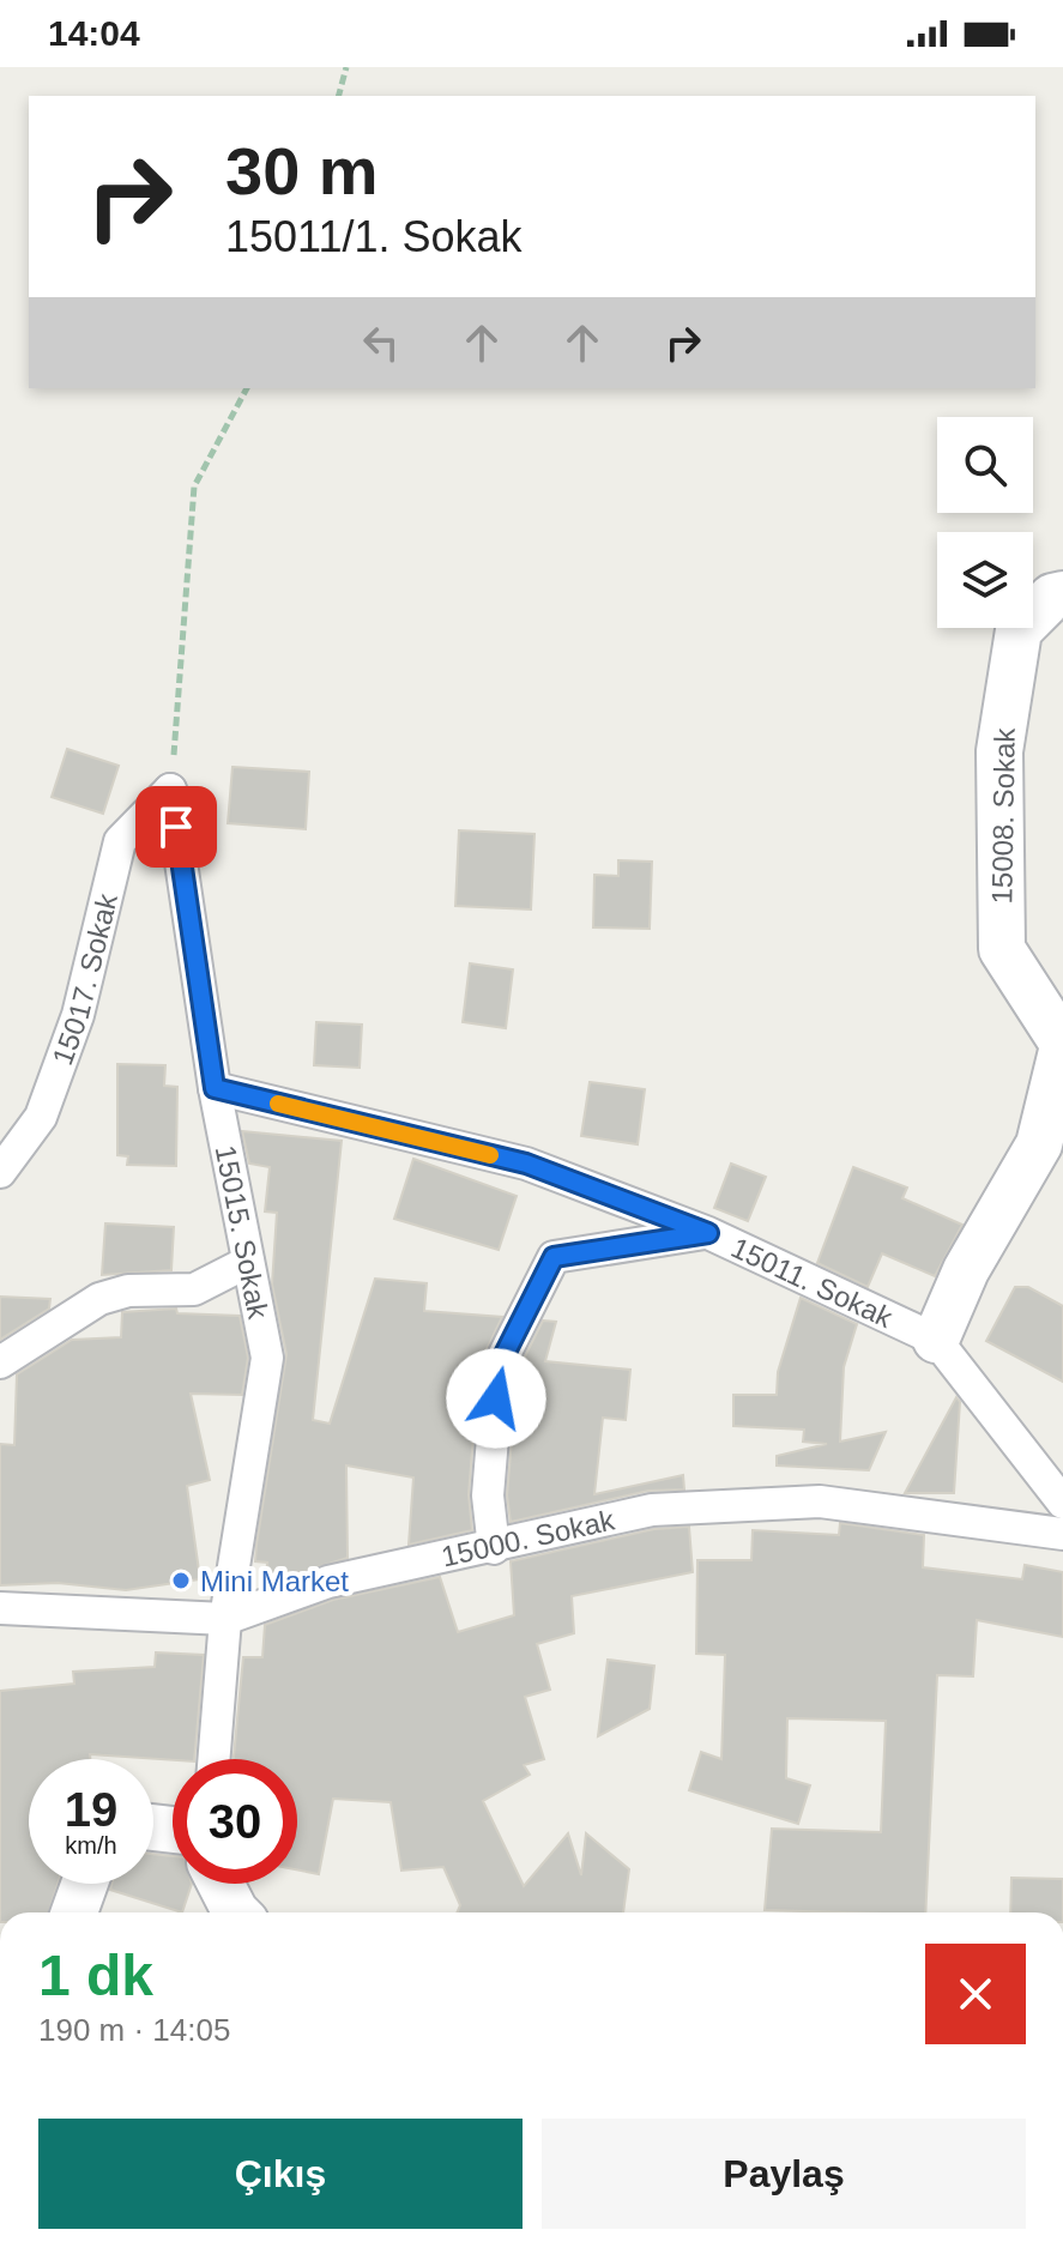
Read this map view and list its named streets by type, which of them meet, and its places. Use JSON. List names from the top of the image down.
{
  "streets": {
    "street": [
      "15008. Sokak",
      "15017. Sokak",
      "15015. Sokak",
      "15011. Sokak",
      "15000. Sokak"
    ]
  },
  "crossings": [
    ["15008. Sokak", "15011. Sokak"],
    ["15017. Sokak", "15015. Sokak"],
    ["15015. Sokak", "15011. Sokak"],
    ["15015. Sokak", "15000. Sokak"]
  ],
  "places": ["Mini Market"],
  "page": {
    "status": "14:04",
    "turn": ["30 m", "15011/1. Sokak"],
    "speed": "19 km/h",
    "limit": "30",
    "heading": ["1 dk", "190 m · 14:05"],
    "buttons": ["Çıkış", "Paylaş"]
  }
}
